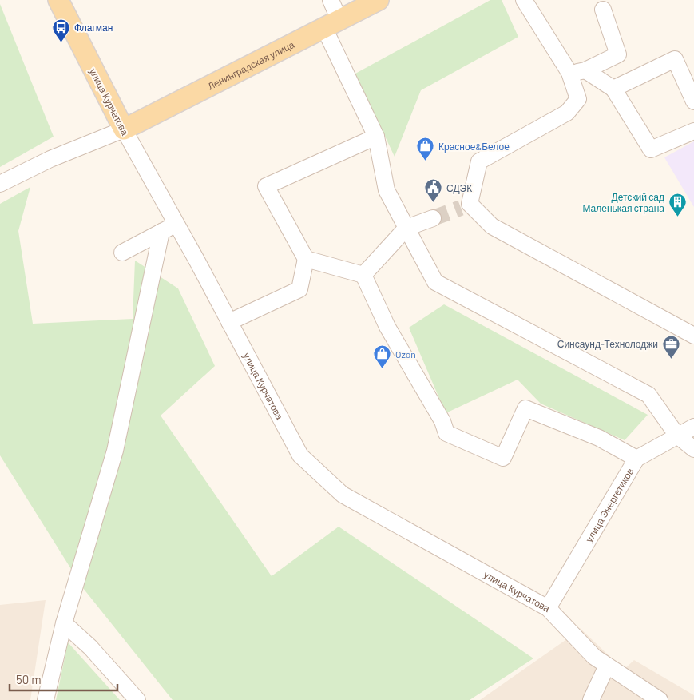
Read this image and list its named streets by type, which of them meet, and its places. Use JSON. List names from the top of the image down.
{
  "streets": {
    "main road": ["Ленинградская улица", "улица Курчатова"],
    "street": ["улица Энергетиков"]
  },
  "crossings": [
    ["Ленинградская улица", "улица Курчатова"],
    ["улица Курчатова", "улица Энергетиков"]
  ],
  "places": {
    "bus stop": ["Флагман"],
    "shop": ["Красное&Белое", "Ozon"],
    "public building": ["СДЭК"],
    "building": ["Детский сад Маленькая страна"],
    "office": ["Синсаунд-Технолоджи"]
  },
  "scale_bar": "50 m"
}
